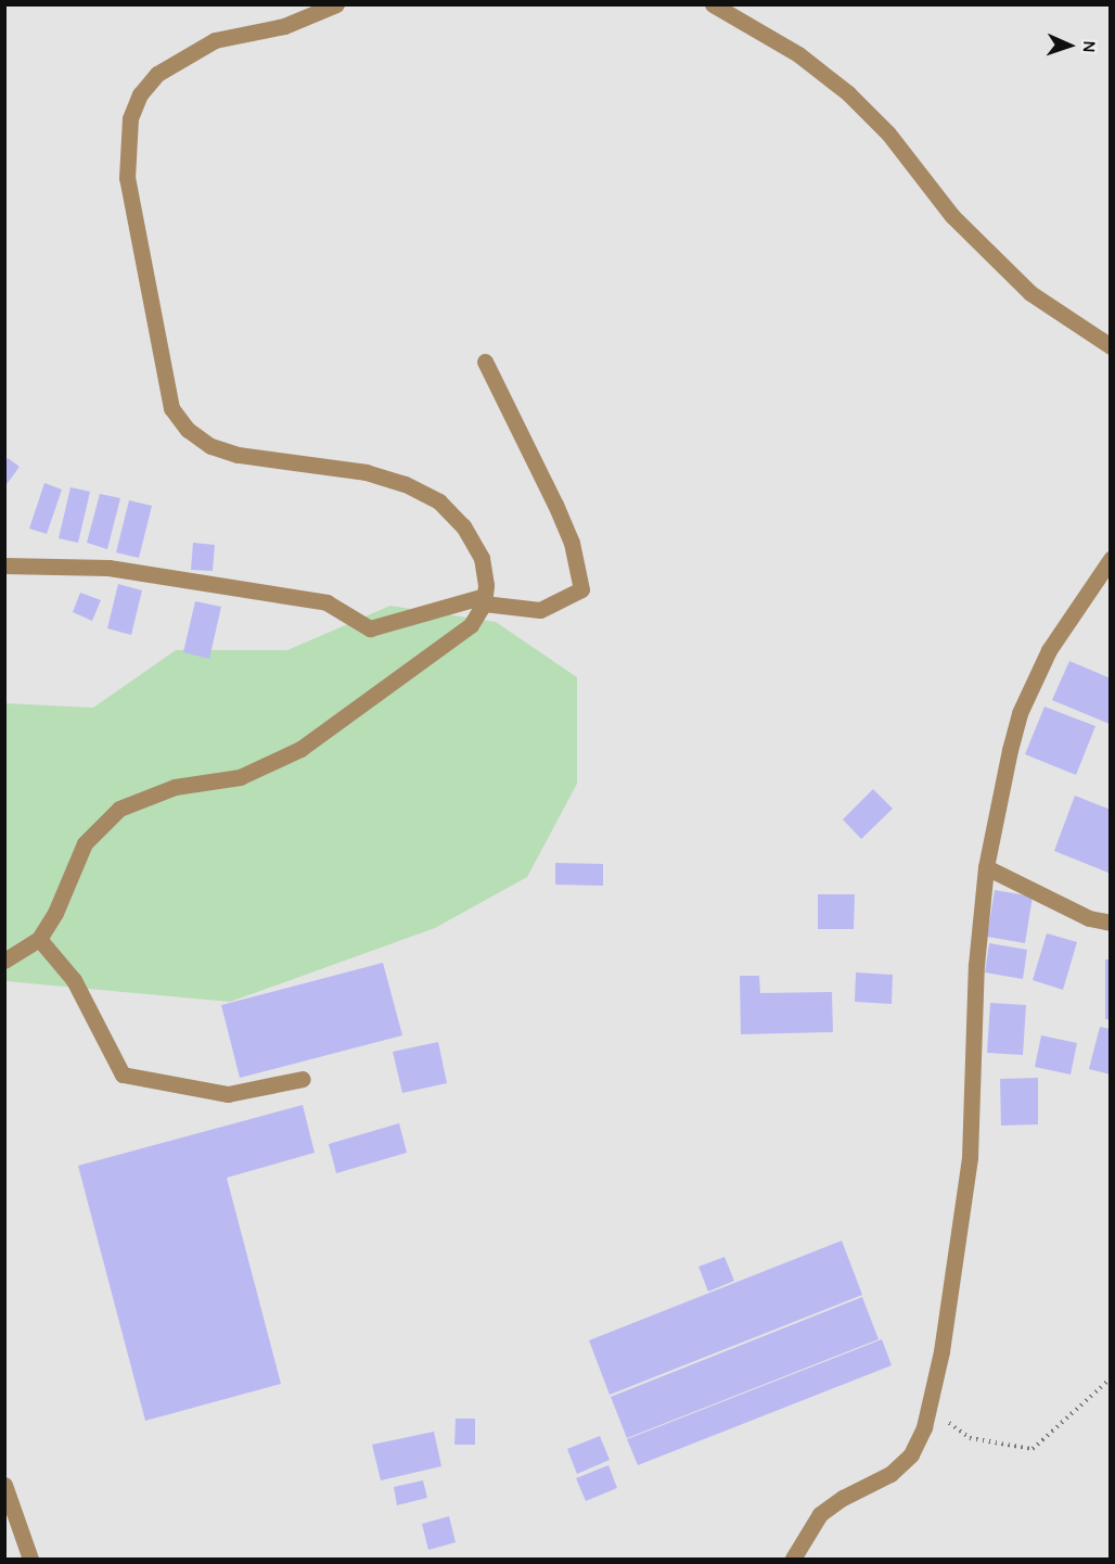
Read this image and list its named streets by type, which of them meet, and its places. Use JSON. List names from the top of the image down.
{
  "north": "right"
}
